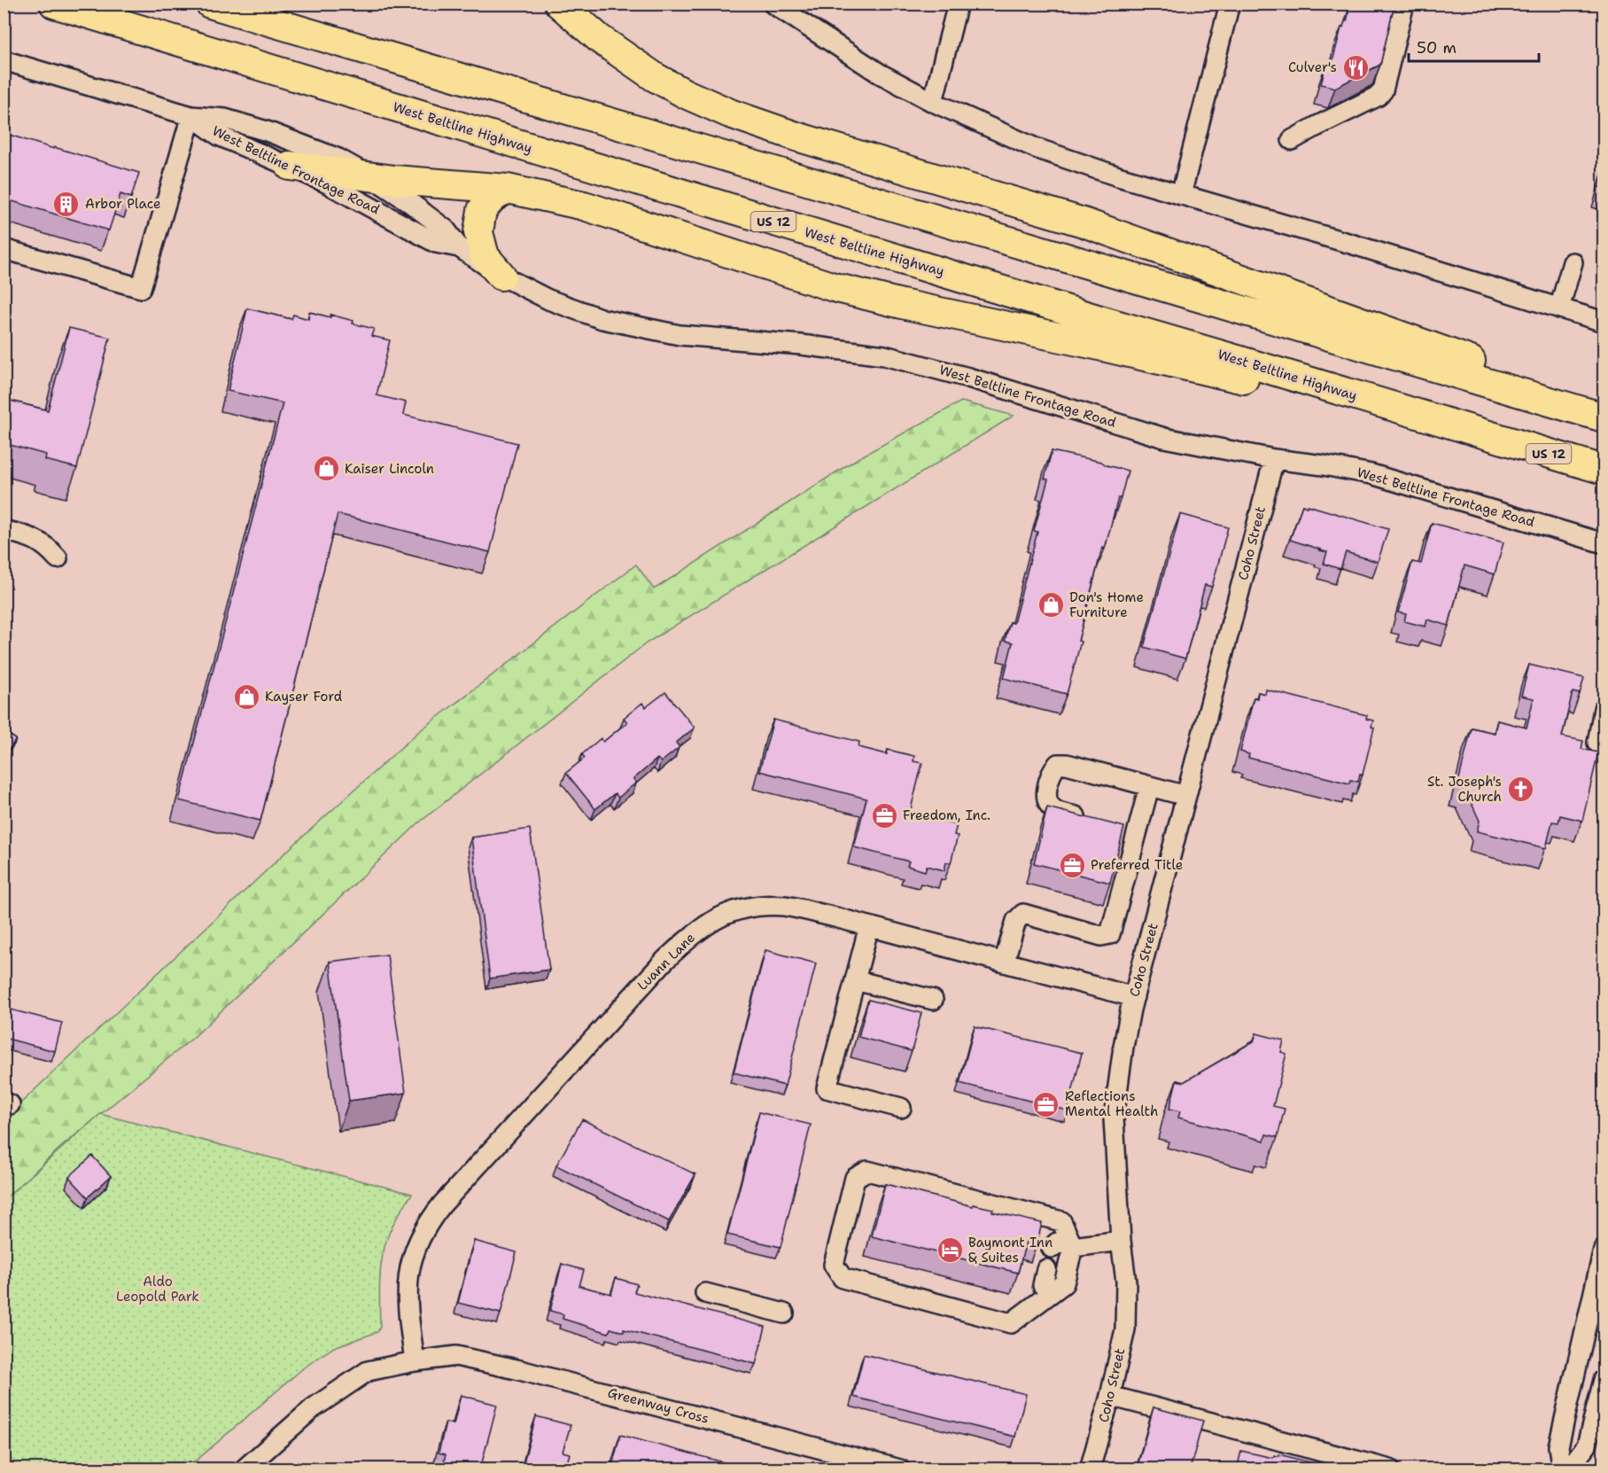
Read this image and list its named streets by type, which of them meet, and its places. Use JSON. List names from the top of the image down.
{
  "streets": {
    "highway": ["West Beltline Highway", "US 12"],
    "street": [
      "West Beltline Frontage Road",
      "Coho Street",
      "Luann Lane",
      "Greenway Cross"
    ]
  },
  "crossings": [
    ["West Beltline Frontage Road", "Coho Street"],
    ["Coho Street", "Luann Lane"],
    ["Luann Lane", "Greenway Cross"]
  ],
  "parks": ["Aldo Leopold Park"],
  "places": {
    "restaurant": ["Culver's"],
    "building": ["Arbor Place"],
    "shop": ["Kaiser Lincoln", "Don's Home Furniture", "Kayser Ford"],
    "church": ["St. Joseph's Church"],
    "office": ["Freedom, Inc.", "Preferred Title", "Reflections Mental Health"],
    "hotel": ["Baymont Inn & Suites"]
  },
  "scale_bar": "50 m"
}
